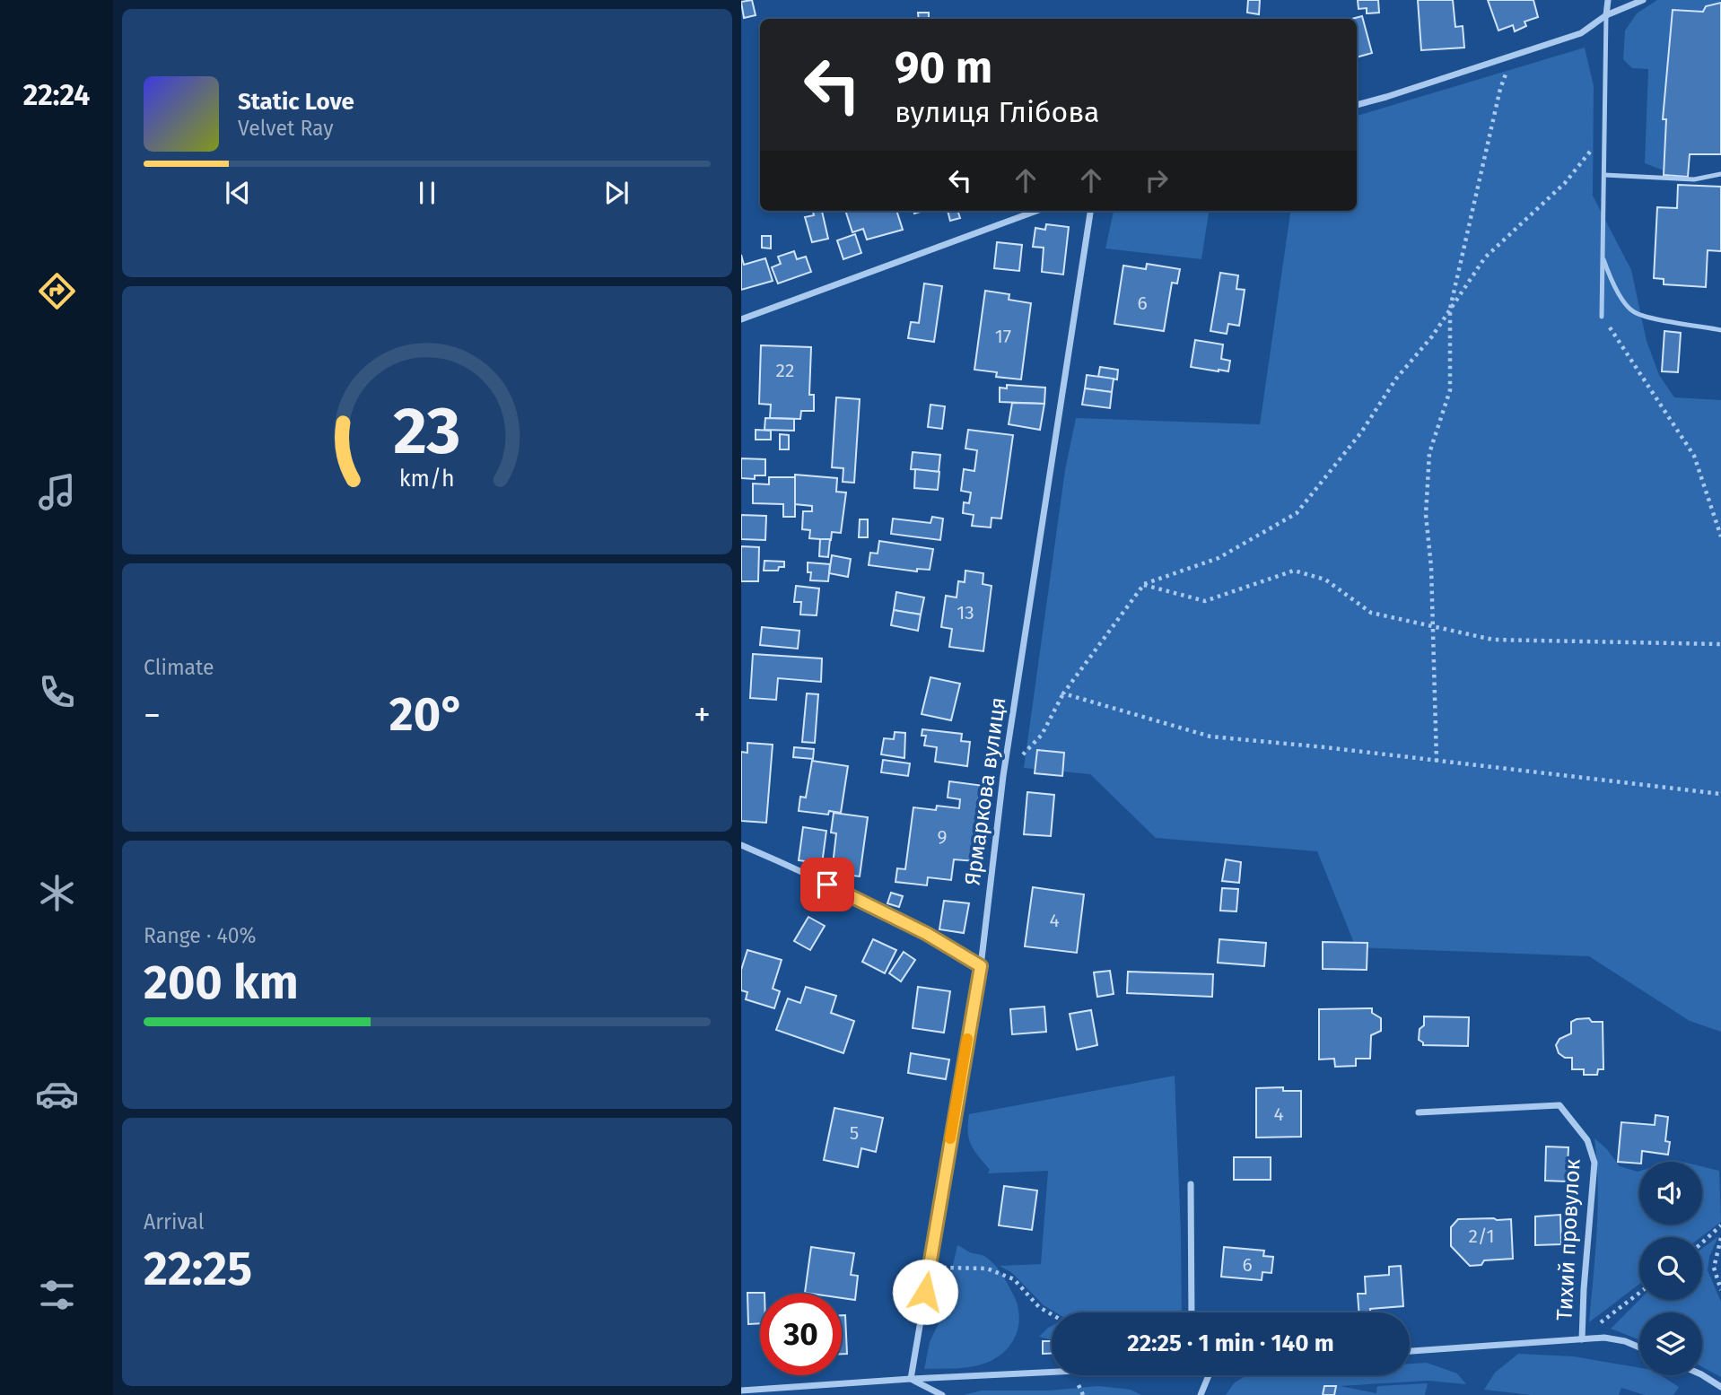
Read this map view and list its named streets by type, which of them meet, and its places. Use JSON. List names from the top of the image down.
{
  "streets": {
    "street": ["Ярмаркова вулиця", "Тихий провулок"]
  },
  "house_numbers": [
    "6",
    "17",
    "22",
    "13",
    "9",
    "4",
    "4",
    "5",
    "2/1",
    "6"
  ],
  "page": {
    "tabs": "22:24",
    "turn": ["90 m", "вулиця Глібова"],
    "song": ["Static Love", "Velvet Ray"],
    "tile": [
      "Climate",
      ["Range · 40%", "200 km"],
      ["Arrival", "22:25"]
    ],
    "heat": ["−", "20°", "+"],
    "limit": "30",
    "trip": "22:25 · 1 min · 140 m",
    "gauge": ["23", "km/h"]
  }
}
